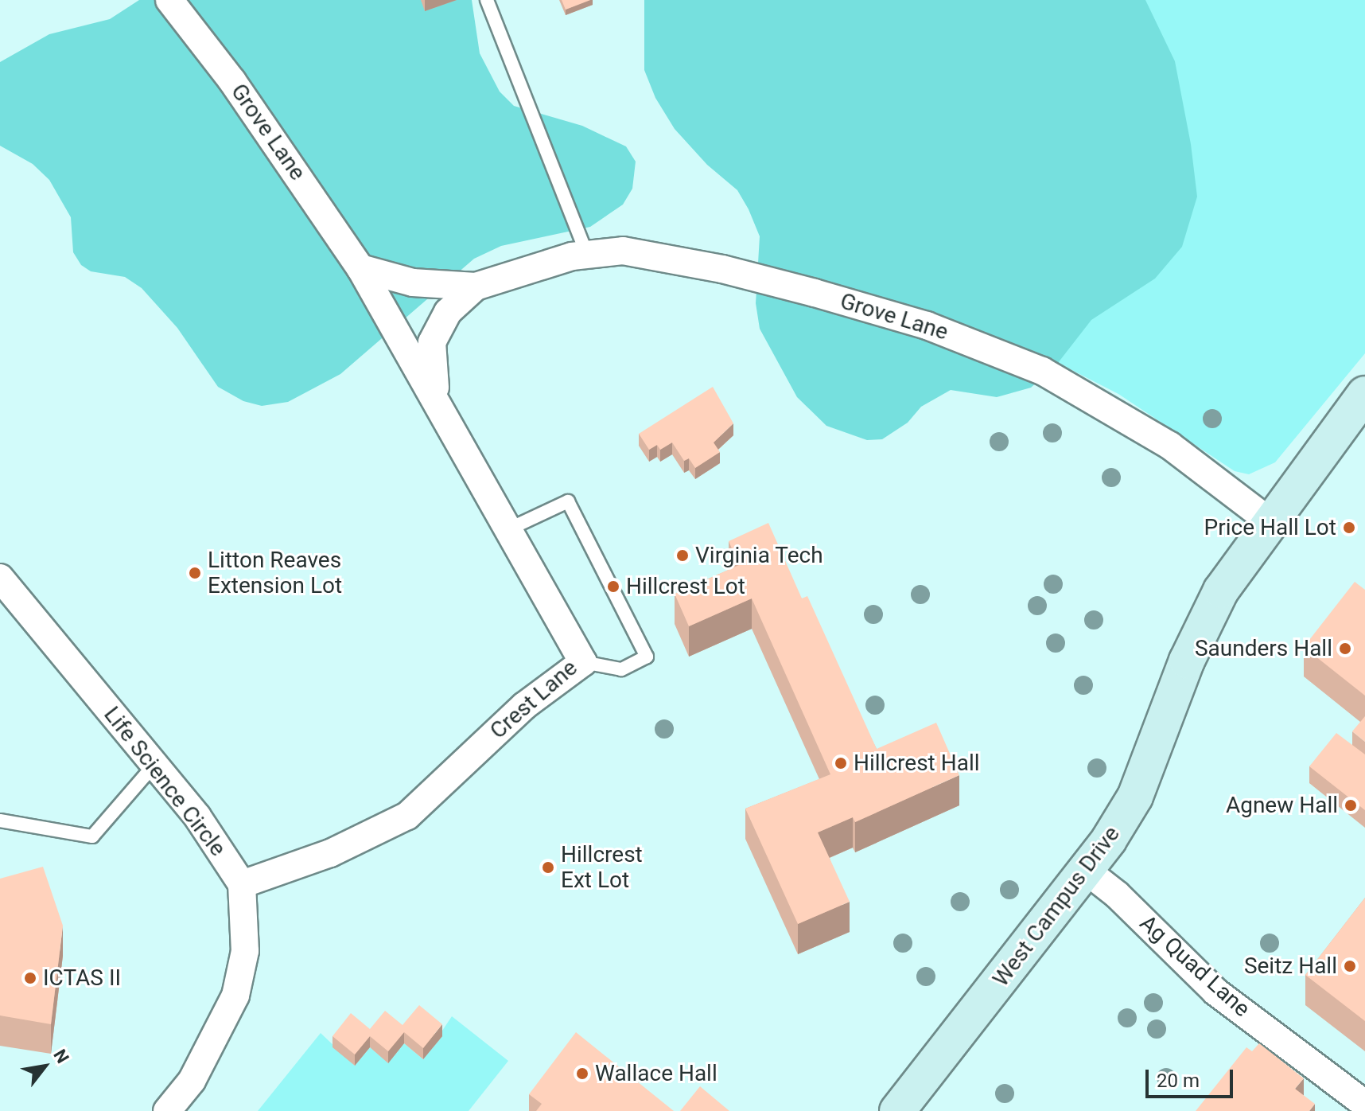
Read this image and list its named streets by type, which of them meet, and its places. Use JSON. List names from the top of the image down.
{
  "streets": {
    "street": [
      "Grove Lane",
      "Crest Lane",
      "Life Science Circle",
      "West Campus Drive",
      "Ag Quad Lane"
    ]
  },
  "crossings": [
    ["Grove Lane", "Crest Lane"],
    ["Grove Lane", "West Campus Drive"],
    ["Crest Lane", "Life Science Circle"],
    ["West Campus Drive", "Ag Quad Lane"]
  ],
  "places": [
    "Price Hall Lot",
    "Virginia Tech",
    "Litton Reaves Extension Lot",
    "Hillcrest Lot",
    "Saunders Hall",
    "Hillcrest Hall",
    "Agnew Hall",
    "Hillcrest Ext Lot",
    "Seitz Hall",
    "ICTAS II",
    "Wallace Hall"
  ],
  "scale_bar": "20 m",
  "north": "top right"
}
